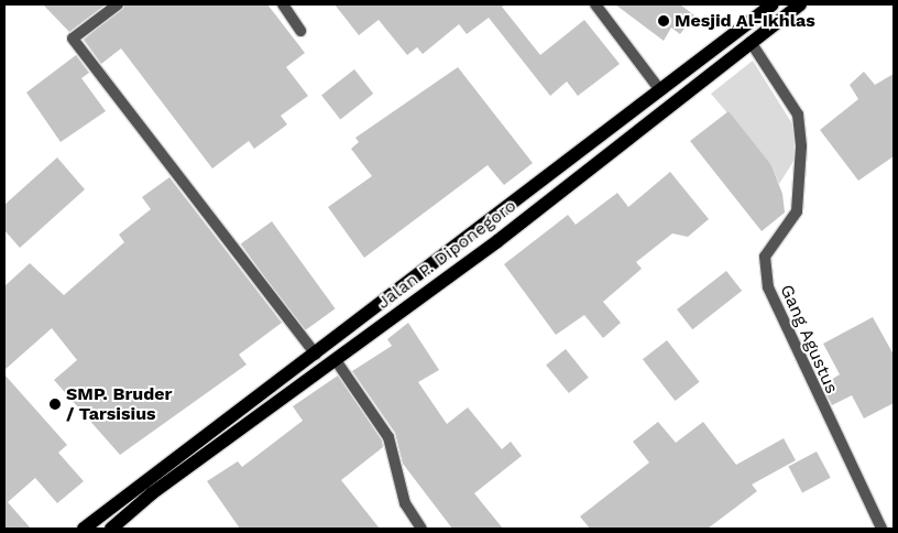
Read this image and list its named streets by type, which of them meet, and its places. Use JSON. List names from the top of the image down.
{
  "streets": {
    "main road": ["Jalan P. Diponegoro"],
    "street": ["Gang Agustus"]
  },
  "crossings": [
    ["Jalan P. Diponegoro", "Gang Agustus"]
  ],
  "places": ["Mesjid Al-Ikhlas", "SMP. Bruder / Tarsisius"]
}
